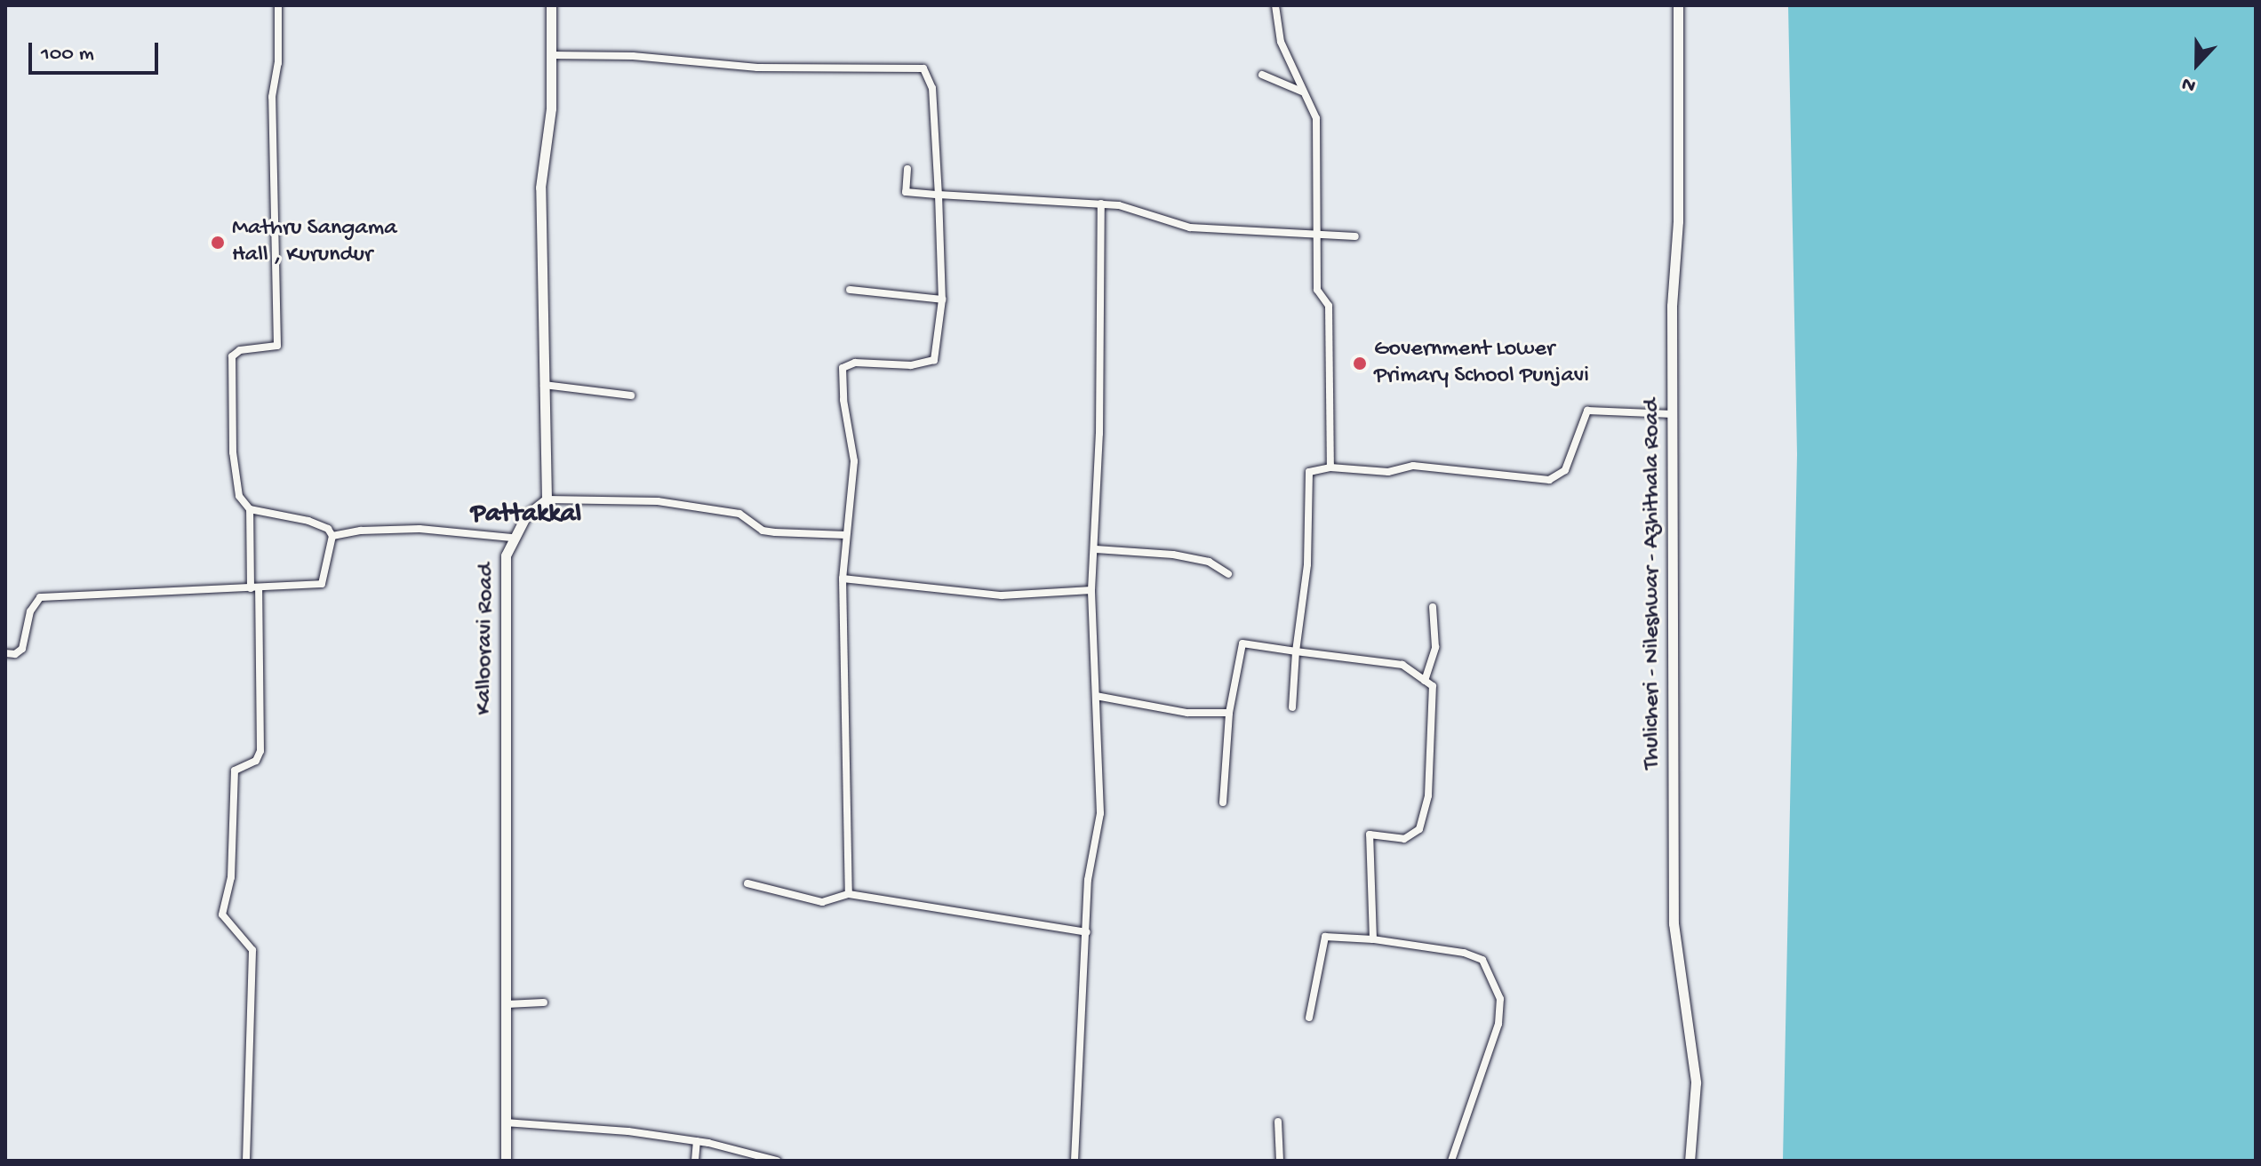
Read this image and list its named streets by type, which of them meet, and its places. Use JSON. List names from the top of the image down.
{
  "streets": {
    "main road": ["Thulicheri - Nileshwar - Azhithala Road", "Kallooravi Road"]
  },
  "districts": ["Pattakkal"],
  "places": ["Mathru Sangama Hall , Kurundur", "Government Lower Primary School Punjavi"],
  "scale_bar": "100 m",
  "north": "bottom"
}
